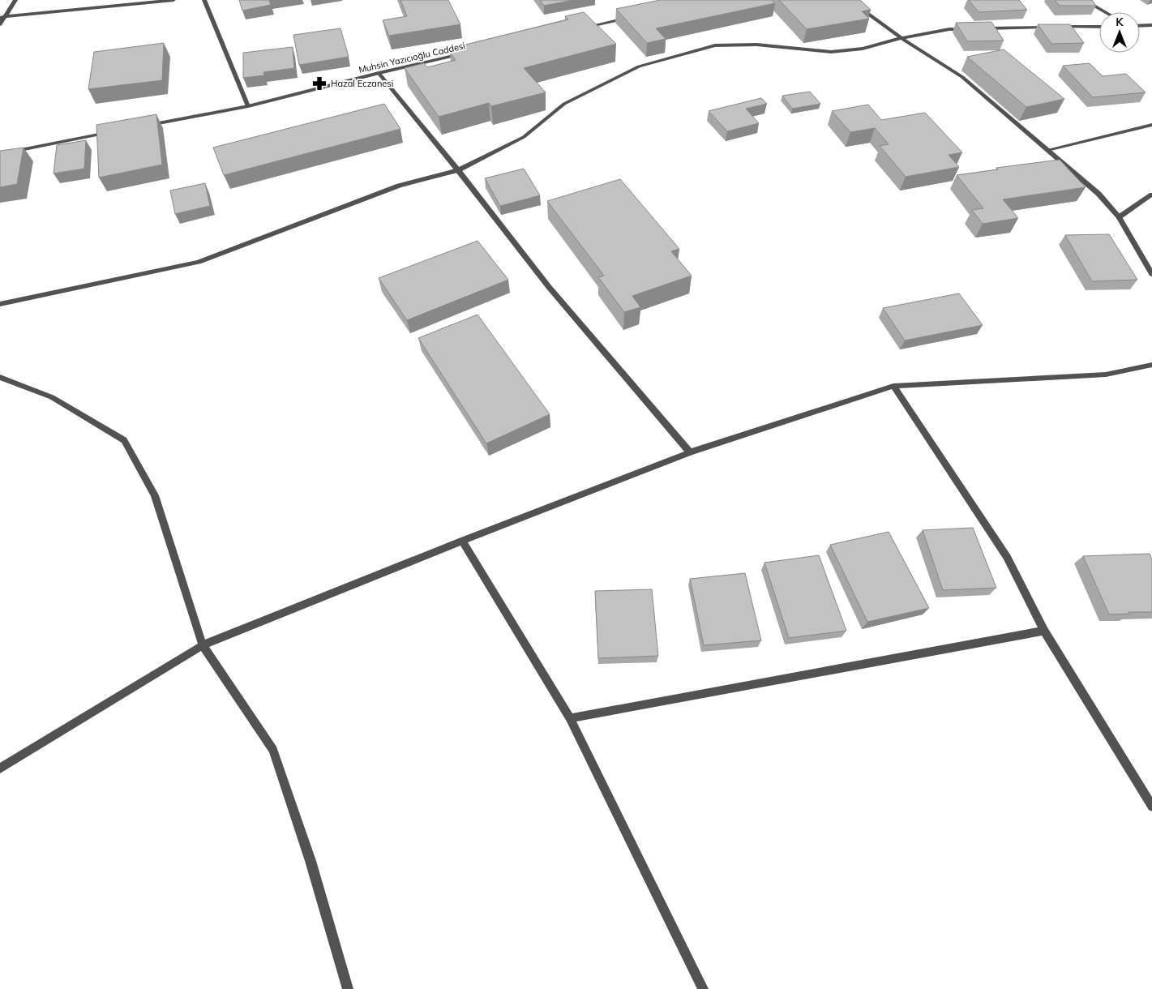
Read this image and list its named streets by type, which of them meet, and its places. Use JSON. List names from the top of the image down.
{
  "streets": {
    "street": ["Muhsin Yazıcıoğlu Caddesi"]
  },
  "places": {
    "pharmacy": ["Hazal Eczanesi"]
  },
  "north": "top"
}
